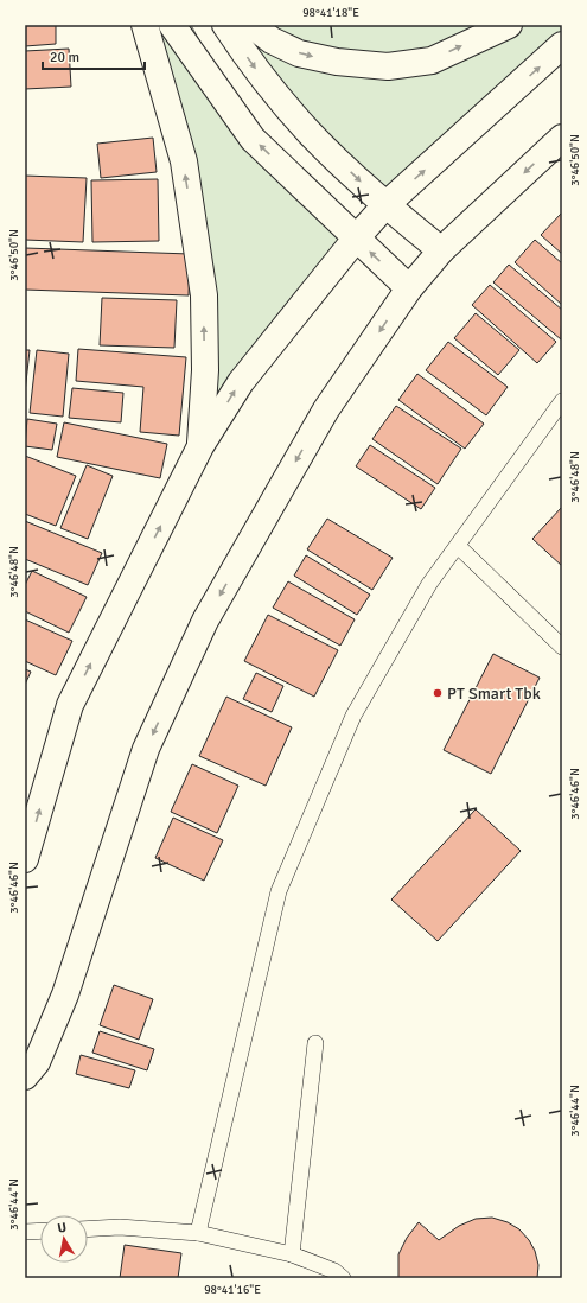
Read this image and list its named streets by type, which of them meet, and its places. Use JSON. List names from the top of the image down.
{
  "places": ["PT Smart Tbk"],
  "scale_bar": "20 m",
  "north": "top",
  "coordinates": [
    "98°41'18\"E",
    "3°46'50\"N",
    "3°46'48\"N",
    "3°46'46\"N",
    "3°46'44\"N",
    "98°41'16\"E"
  ]
}
